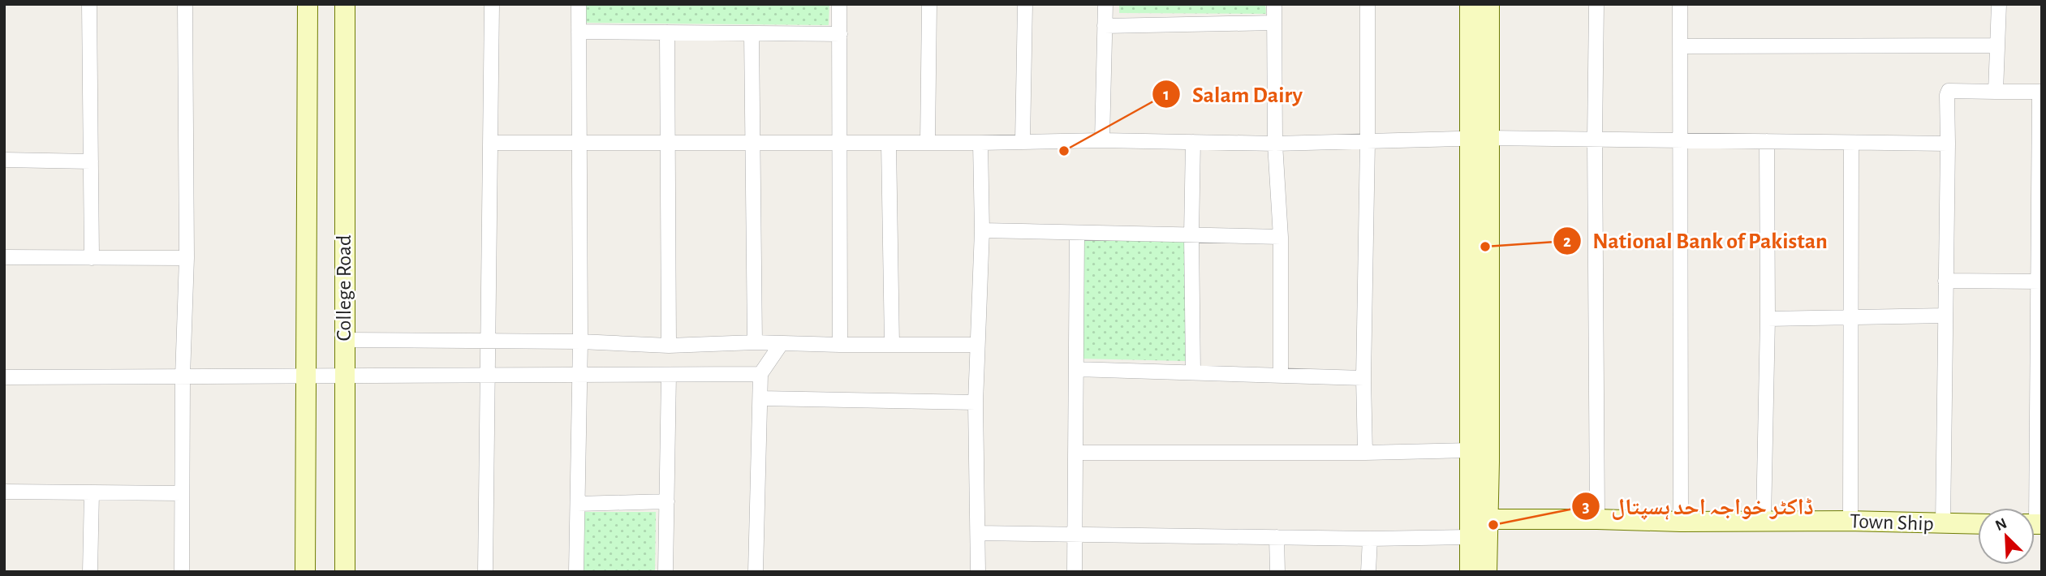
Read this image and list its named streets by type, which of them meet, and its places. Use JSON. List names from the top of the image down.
{
  "streets": {
    "main road": ["College Road", "Town Ship"]
  },
  "places": ["Salam Dairy", "National Bank of Pakistan", "ڈاکٹر خواجہ احد ہسپتال"],
  "north": "top left"
}
